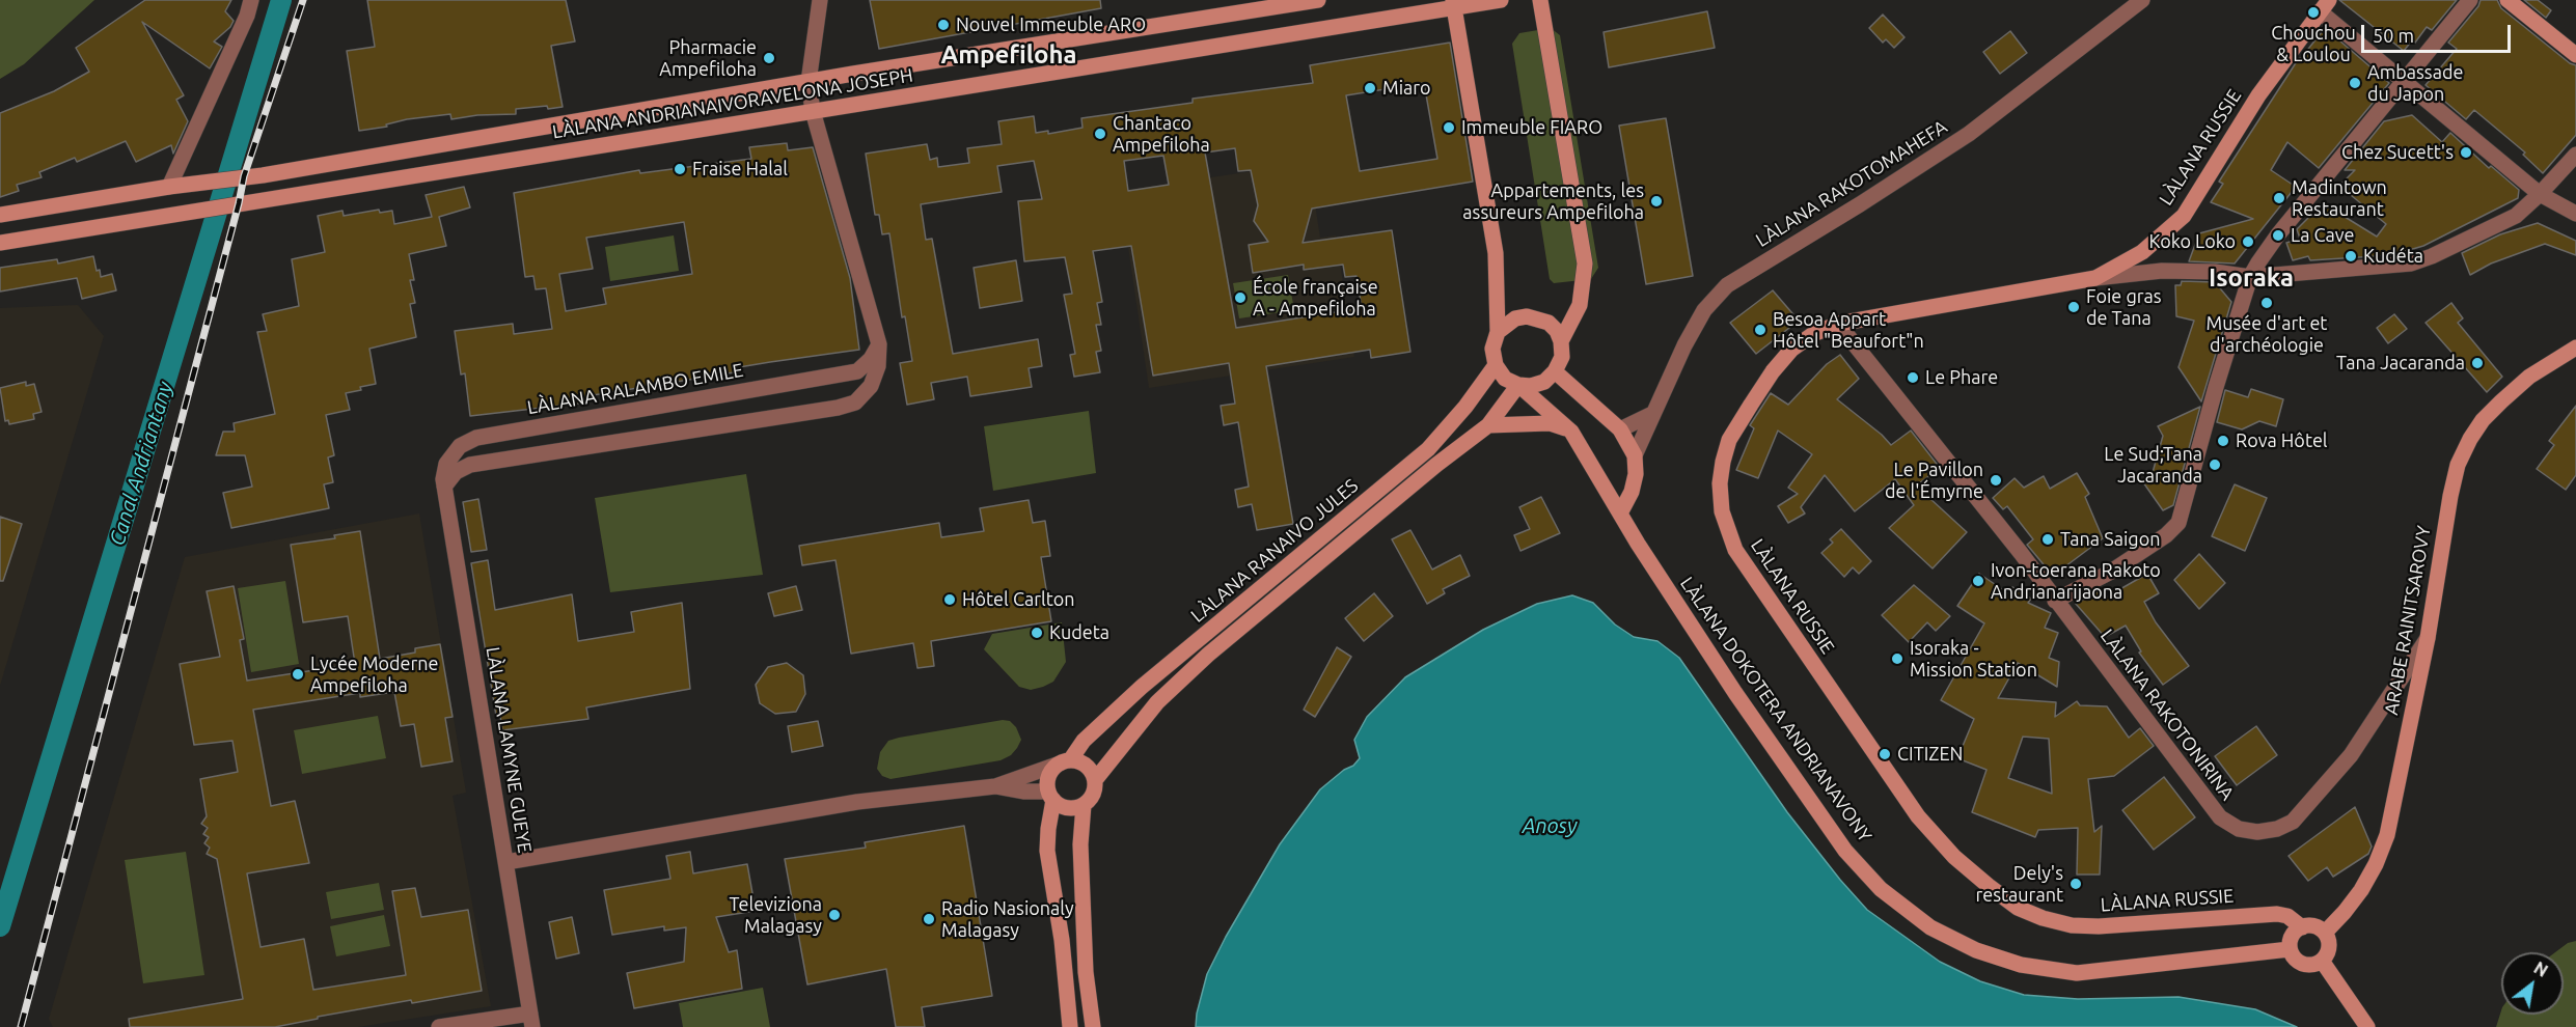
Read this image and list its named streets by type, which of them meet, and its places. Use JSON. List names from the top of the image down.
{
  "streets": {
    "main road": [
      "LÀLANA ANDRIANAIVORAVELONA JOSEPH",
      "LÀLANA RUSSIE",
      "LÀLANA RANAIVO JULES",
      "ARABE RAINITSAROVY",
      "LÀLANA DOKOTERA ANDRIANAVONY"
    ],
    "street": [
      "LÀLANA RAKOTOMAHEFA",
      "LÀLANA RALAMBO EMILE",
      "LÀLANA RAKOTONIRINA",
      "LÀLANA LAMYNE GUEYE"
    ]
  },
  "crossings": [
    ["LÀLANA RUSSIE", "ARABE RAINITSAROVY"],
    ["LÀLANA RUSSIE", "LÀLANA DOKOTERA ANDRIANAVONY"],
    ["LÀLANA RUSSIE", "LÀLANA RAKOTONIRINA"],
    ["LÀLANA RALAMBO EMILE", "LÀLANA LAMYNE GUEYE"],
    ["LÀLANA RANAIVO JULES", "LÀLANA DOKOTERA ANDRIANAVONY"],
    ["ARABE RAINITSAROVY", "LÀLANA DOKOTERA ANDRIANAVONY"],
    ["ARABE RAINITSAROVY", "LÀLANA RAKOTONIRINA"]
  ],
  "districts": ["Ampefiloha", "Isoraka"],
  "water": ["Canal Andriantany", "Anosy"],
  "places": [
    "Chouchou & Loulou",
    "Nouvel Immeuble ARO",
    "Pharmacie Ampefiloha",
    "Ambassade du Japon",
    "Miaro",
    "Immeuble FIARO",
    "Chantaco Ampefiloha",
    "Chez Sucett's",
    "Fraise Halal",
    "Madintown Restaurant",
    "Appartements, les assureurs Ampefiloha",
    "La Cave",
    "Koko Loko",
    "Kudéta",
    "École française A - Ampefiloha",
    "Musée d'art et d'archéologie",
    "Foie gras de Tana",
    "Besoa Appart Hôtel \"Beaufort\"n",
    "Tana Jacaranda",
    "Le Phare",
    "Rova Hôtel",
    "Le Sud;Tana Jacaranda",
    "Le Pavillon de l'Émyrne",
    "Tana Saigon",
    "Ivon-toerana Rakoto Andrianarijaona",
    "Hôtel Carlton",
    "Kudeta",
    "Isoraka - Mission Station",
    "Lycée Moderne Ampefiloha",
    "CITIZEN",
    "Dely's restaurant",
    "Televiziona Malagasy",
    "Radio Nasionaly Malagasy"
  ],
  "scale_bar": "50 m",
  "north": "top right"
}
